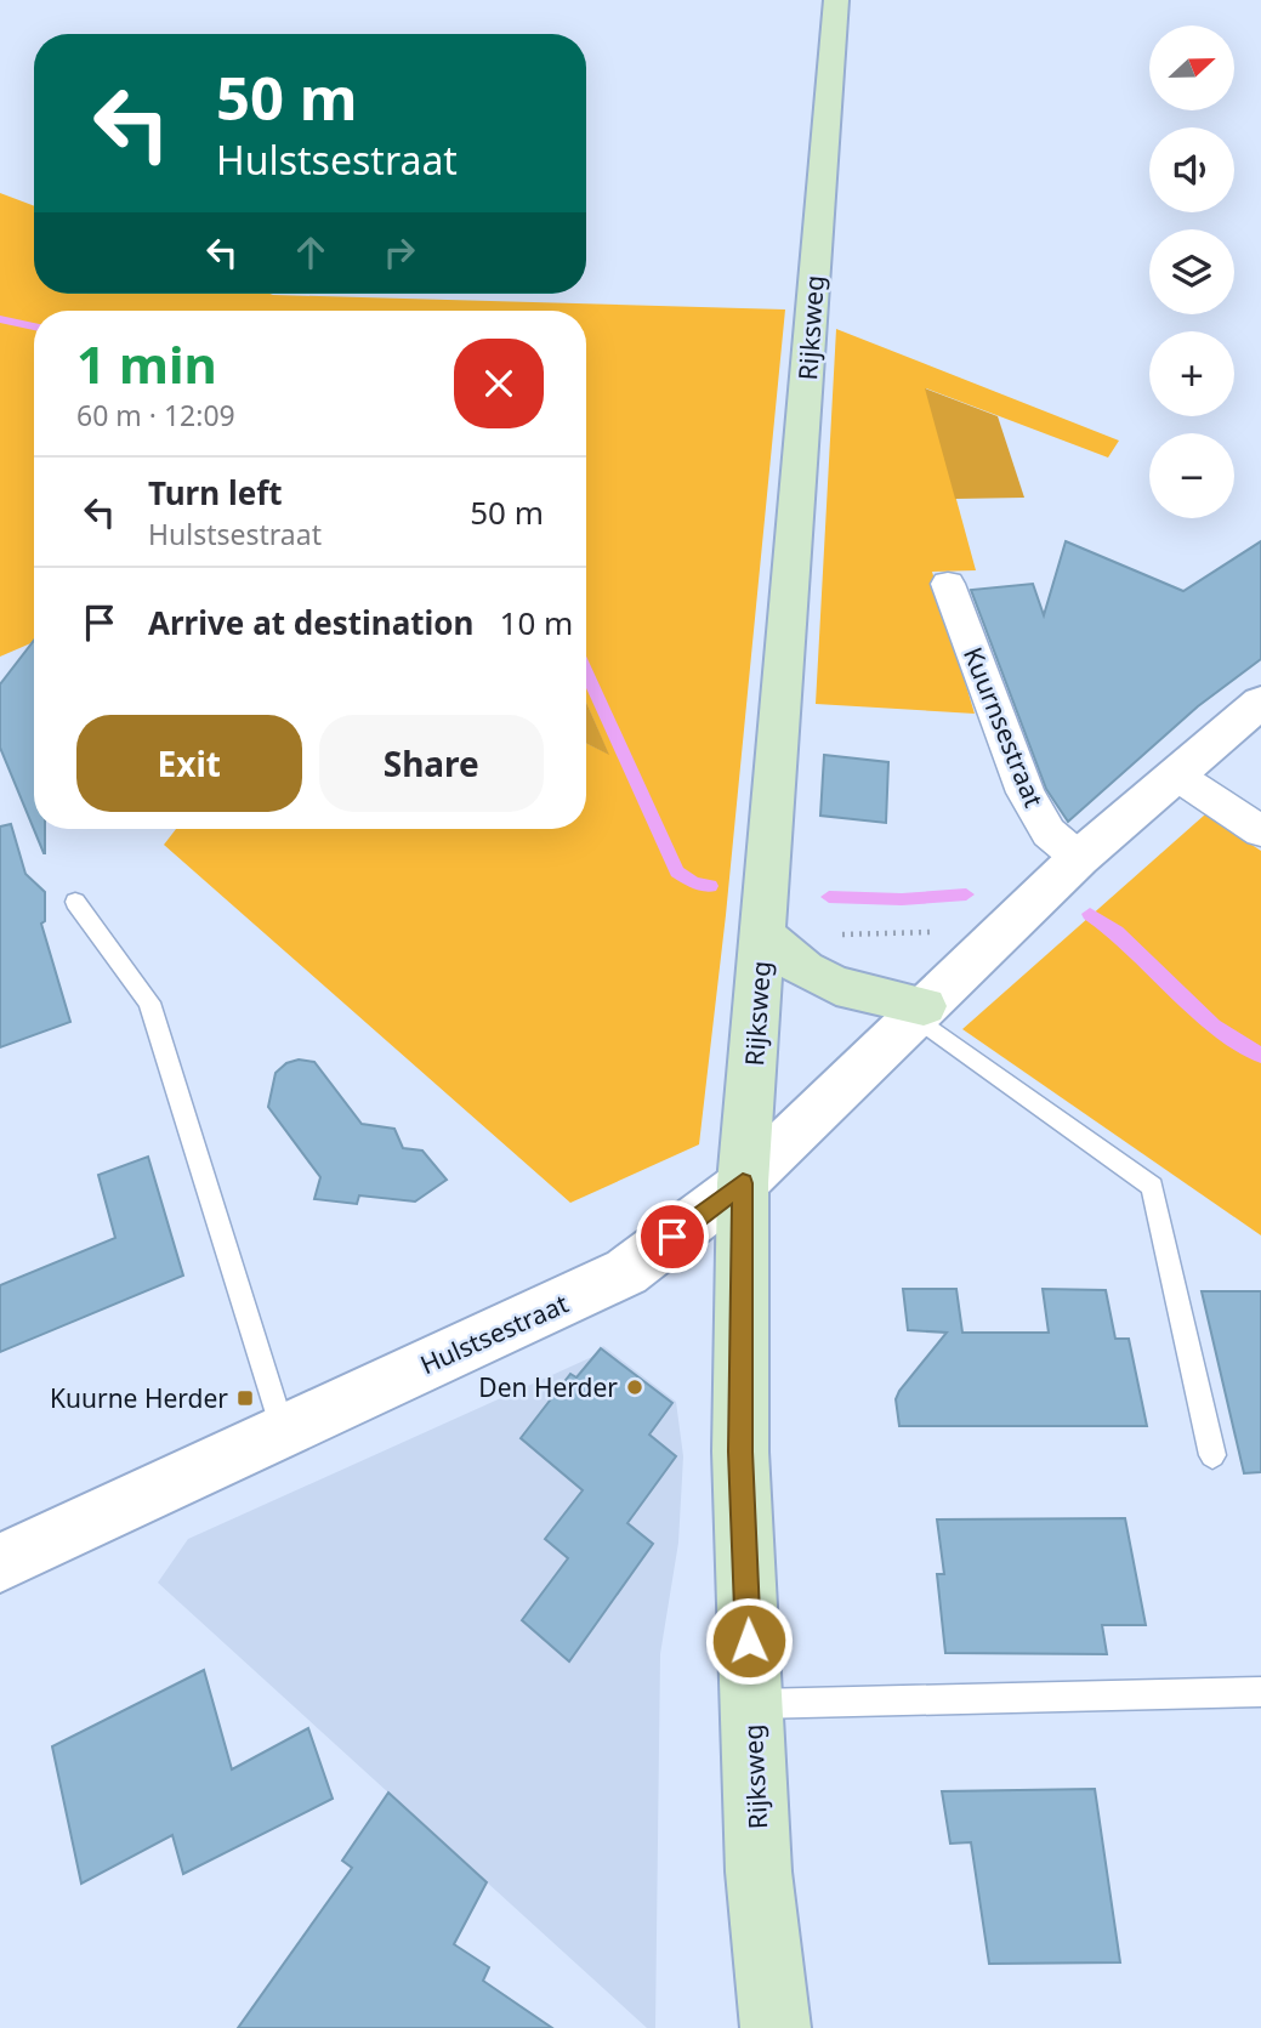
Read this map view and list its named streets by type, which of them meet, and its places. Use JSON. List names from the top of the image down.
{
  "streets": {
    "main road": ["Rijksweg"],
    "street": ["Kuurnsestraat", "Hulstsestraat"]
  },
  "crossings": [
    ["Rijksweg", "Hulstsestraat"]
  ],
  "places": {
    "other": ["Den Herder"],
    "transit": ["Kuurne Herder"]
  },
  "north": "right",
  "page": {
    "map_buttons": ["+", "−"],
    "turn": ["50 m", "Hulstsestraat"],
    "heading": ["1 min", "60 m · 12:09"],
    "list": [
      {
        "name": "Turn left",
        "note": "Hulstsestraat",
        "value": "50 m"
      },
      {
        "name": "Arrive at destination",
        "value": "10 m"
      }
    ],
    "buttons": ["Exit", "Share"]
  }
}
